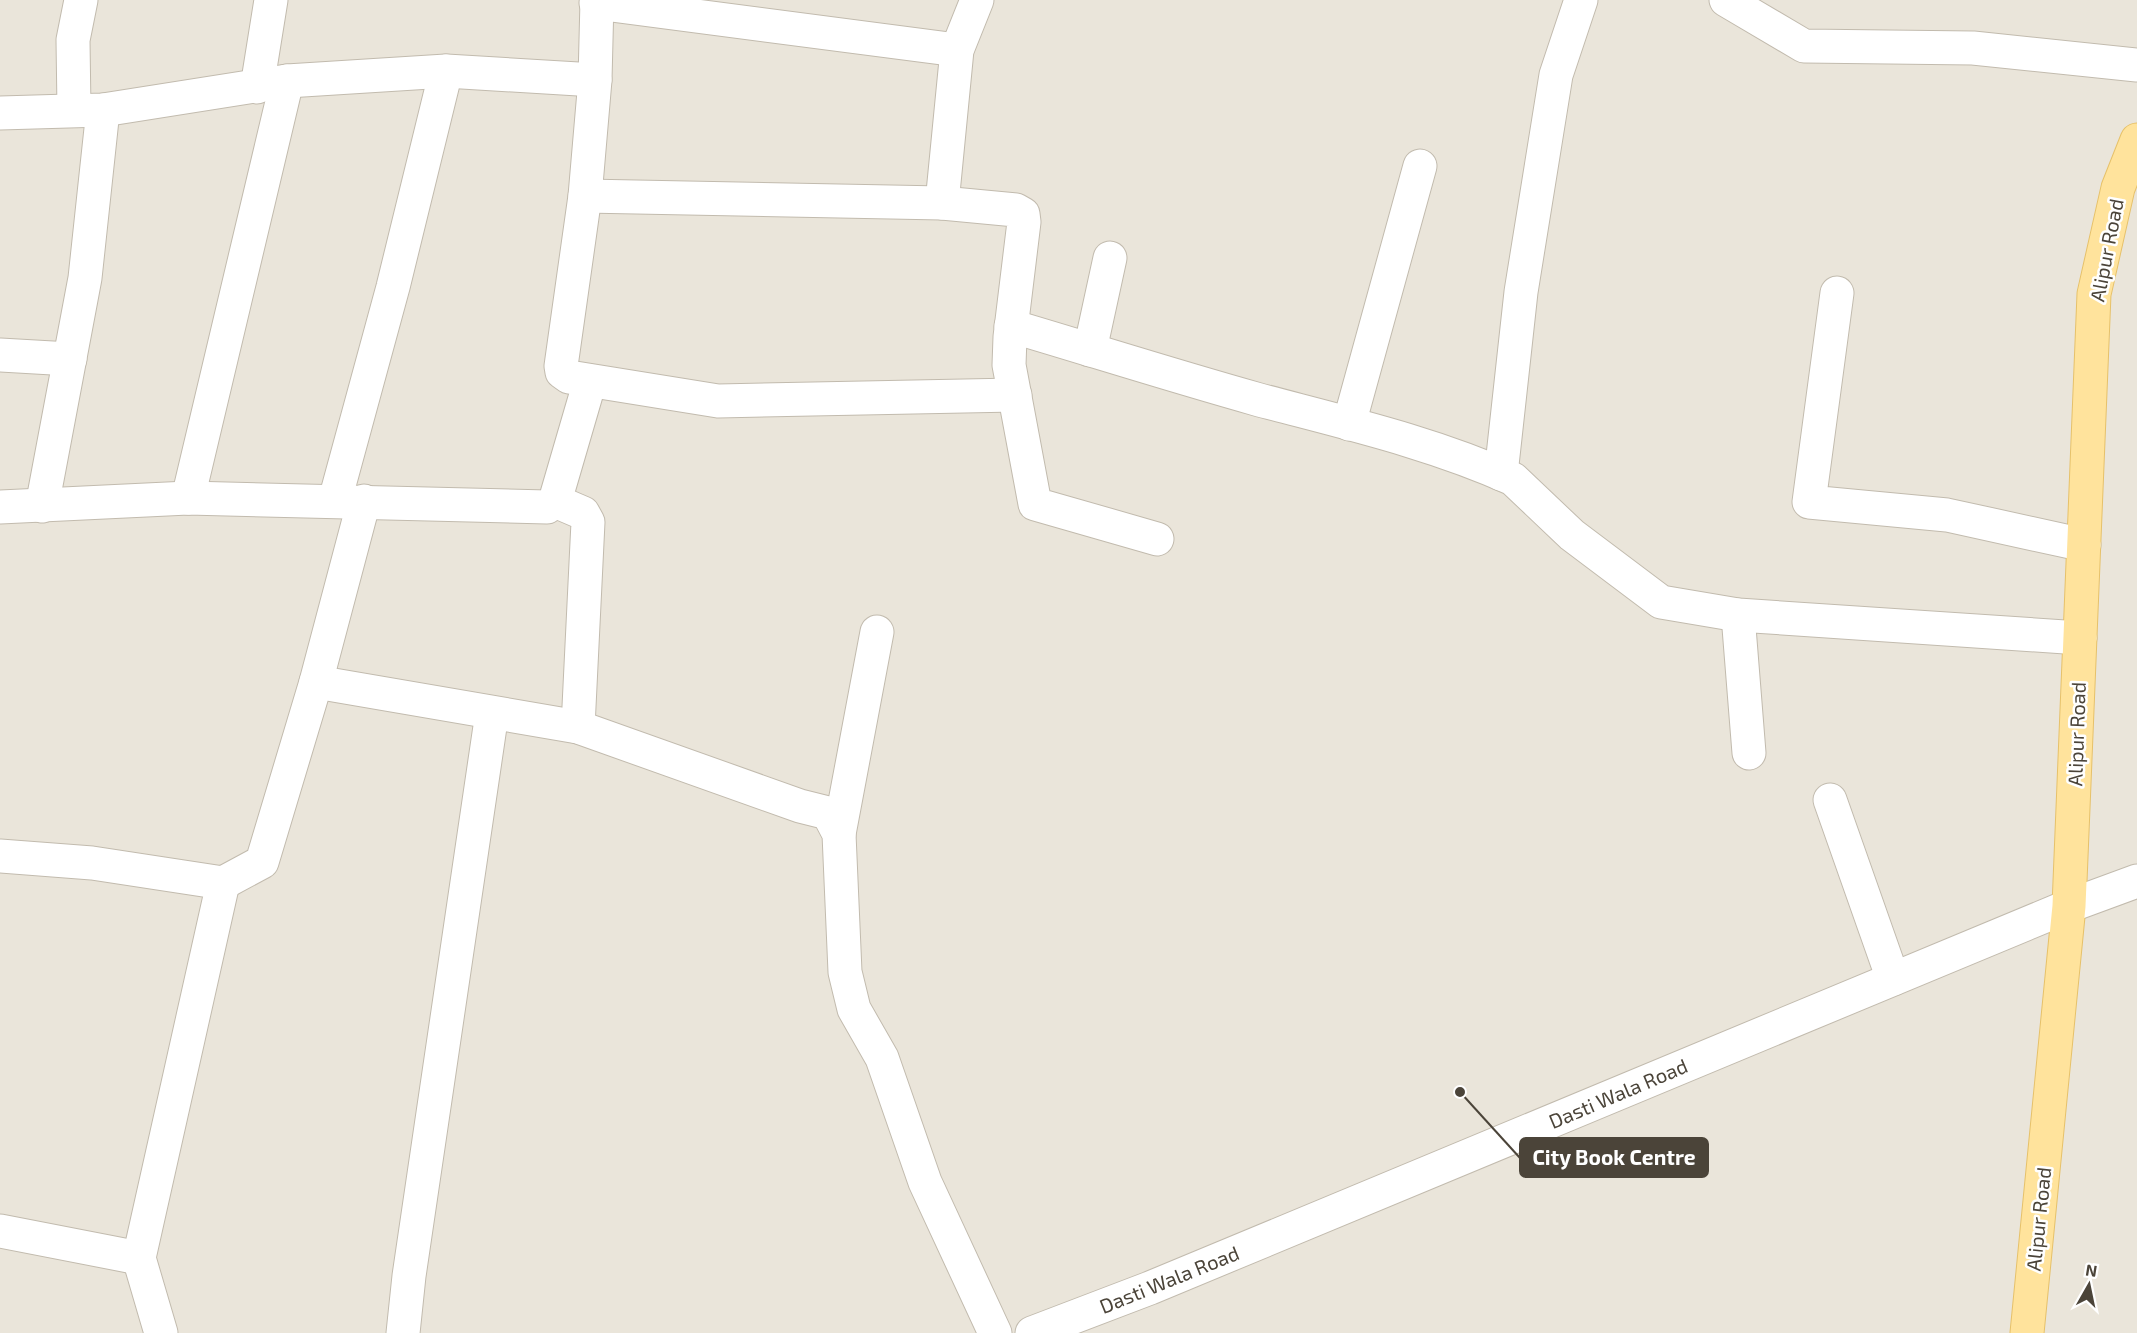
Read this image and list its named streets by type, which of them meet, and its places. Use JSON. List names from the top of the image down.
{
  "streets": {
    "main road": ["Alipur Road"],
    "street": ["Dasti Wala Road"]
  },
  "crossings": [
    ["Alipur Road", "Dasti Wala Road"]
  ],
  "places": ["City Book Centre"],
  "north": "top"
}
